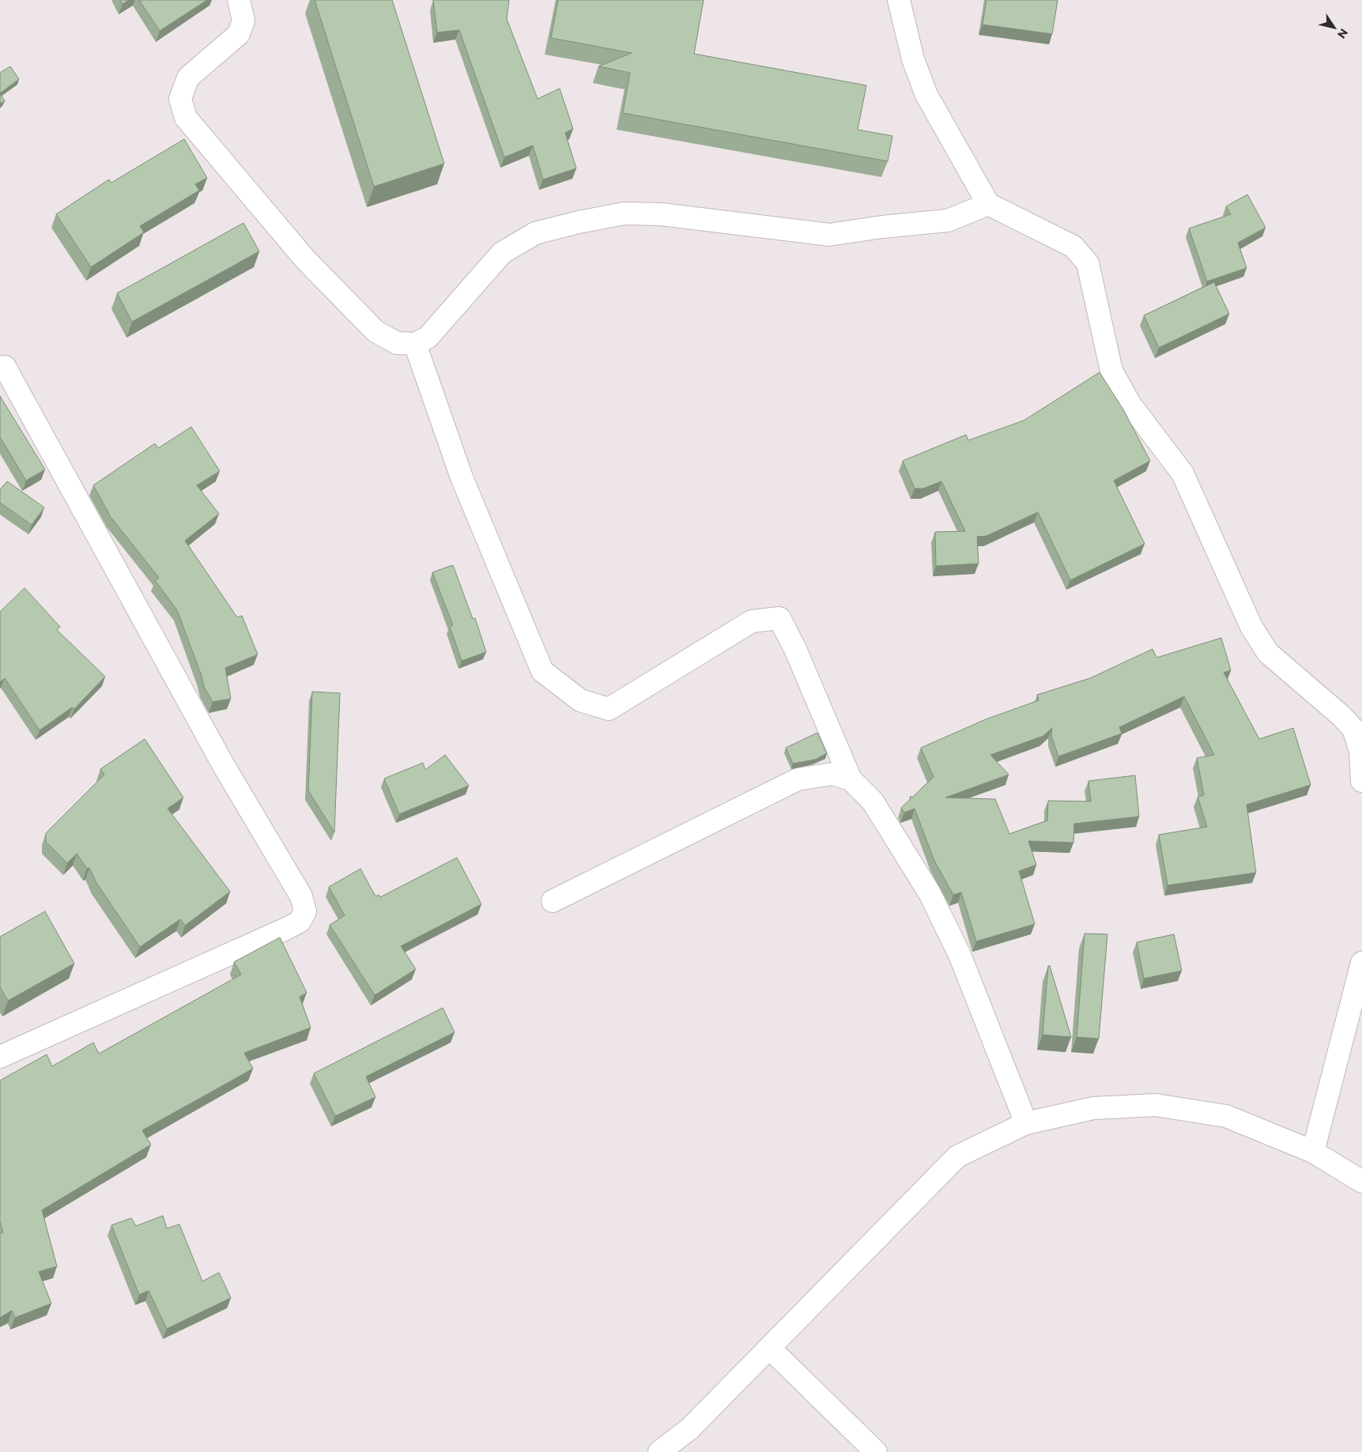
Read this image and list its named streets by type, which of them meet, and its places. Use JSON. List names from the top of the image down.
{
  "north": "bottom right"
}
